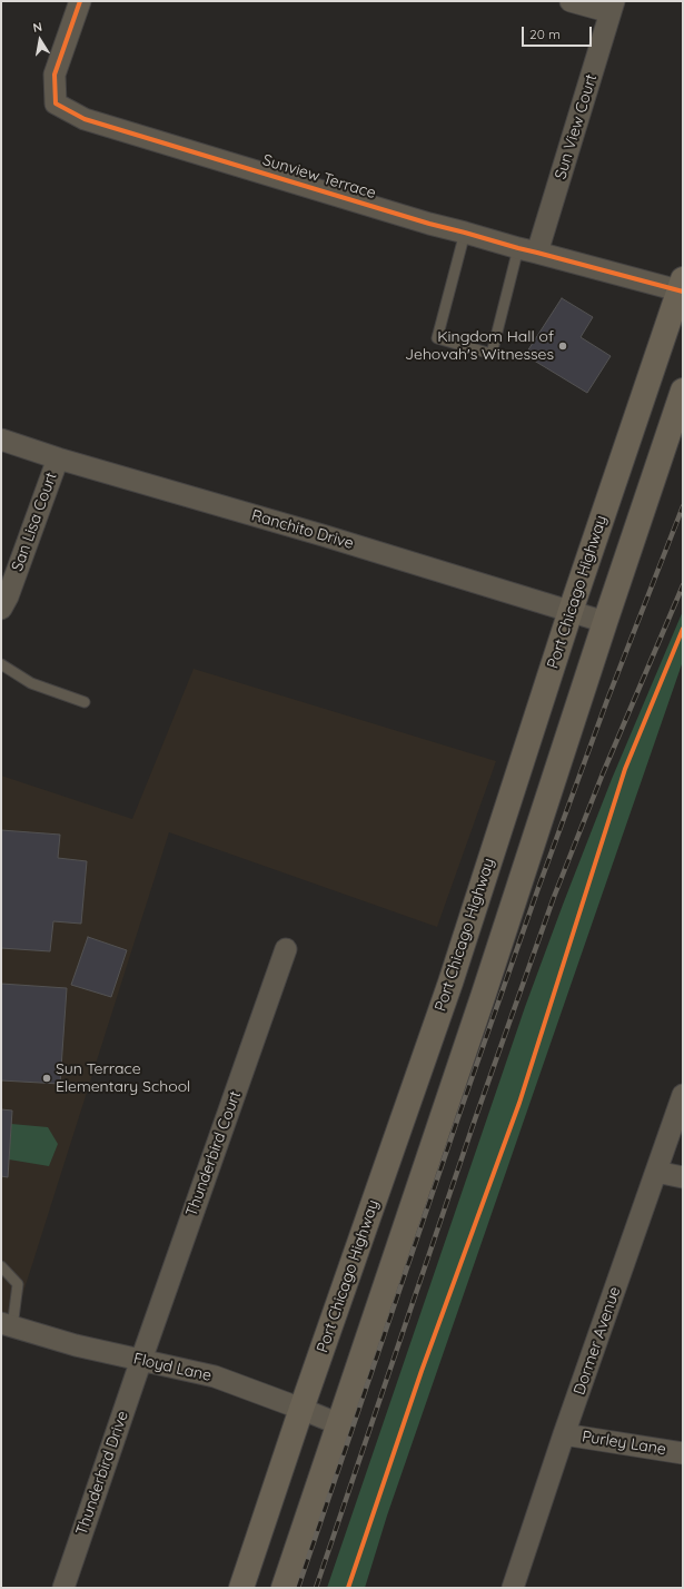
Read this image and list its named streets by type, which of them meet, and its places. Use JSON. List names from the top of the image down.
{
  "streets": {
    "main road": ["Port Chicago Highway"],
    "street": [
      "Sun View Court",
      "Sunview Terrace",
      "San Lisa Court",
      "Ranchito Drive",
      "Thunderbird Court",
      "Dormer Avenue",
      "Floyd Lane",
      "Purley Lane",
      "Thunderbird Drive"
    ]
  },
  "crossings": [
    ["Sun View Court", "Sunview Terrace"],
    ["Sunview Terrace", "Port Chicago Highway"],
    ["San Lisa Court", "Ranchito Drive"],
    ["Ranchito Drive", "Port Chicago Highway"],
    ["Port Chicago Highway", "Floyd Lane"],
    ["Thunderbird Court", "Floyd Lane"],
    ["Thunderbird Court", "Thunderbird Drive"],
    ["Dormer Avenue", "Purley Lane"],
    ["Floyd Lane", "Thunderbird Drive"]
  ],
  "places": ["Kingdom Hall of Jehovah's Witnesses", "Sun Terrace Elementary School"],
  "scale_bar": "20 m",
  "north": "top"
}
